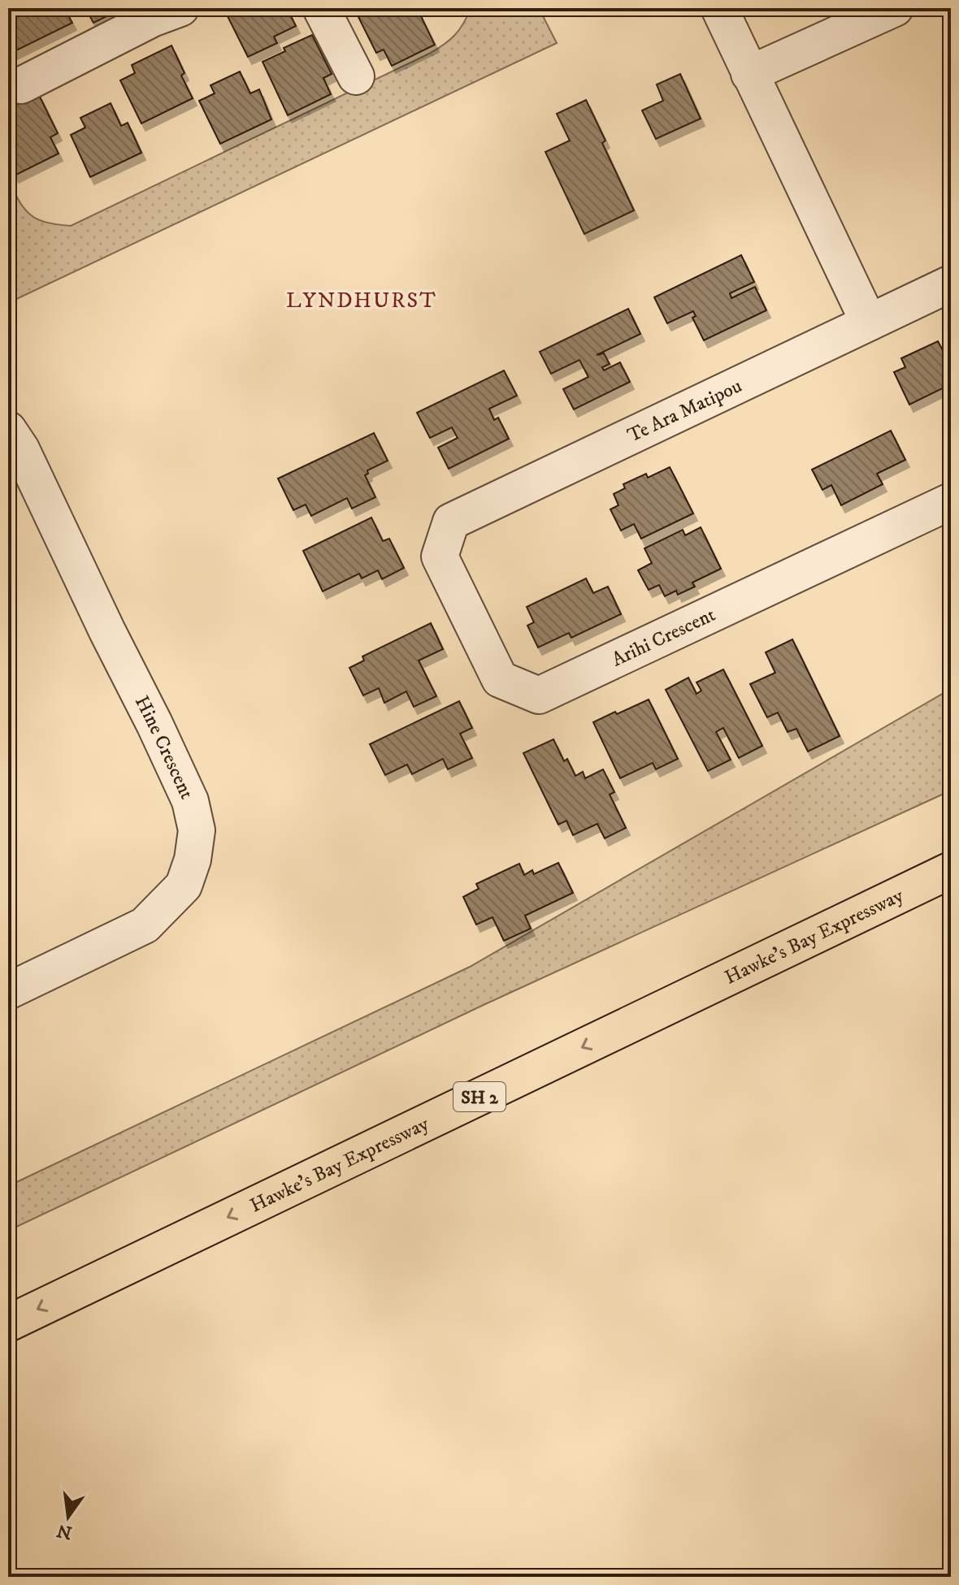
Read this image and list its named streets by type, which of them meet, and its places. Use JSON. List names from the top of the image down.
{
  "streets": {
    "highway": ["Hawke's Bay Expressway", "SH 2"],
    "street": ["Te Ara Matipou", "Arihi Crescent", "Hine Crescent"]
  },
  "crossings": [
    ["Te Ara Matipou", "Arihi Crescent"]
  ],
  "districts": ["LYNDHURST"],
  "north": "bottom"
}
